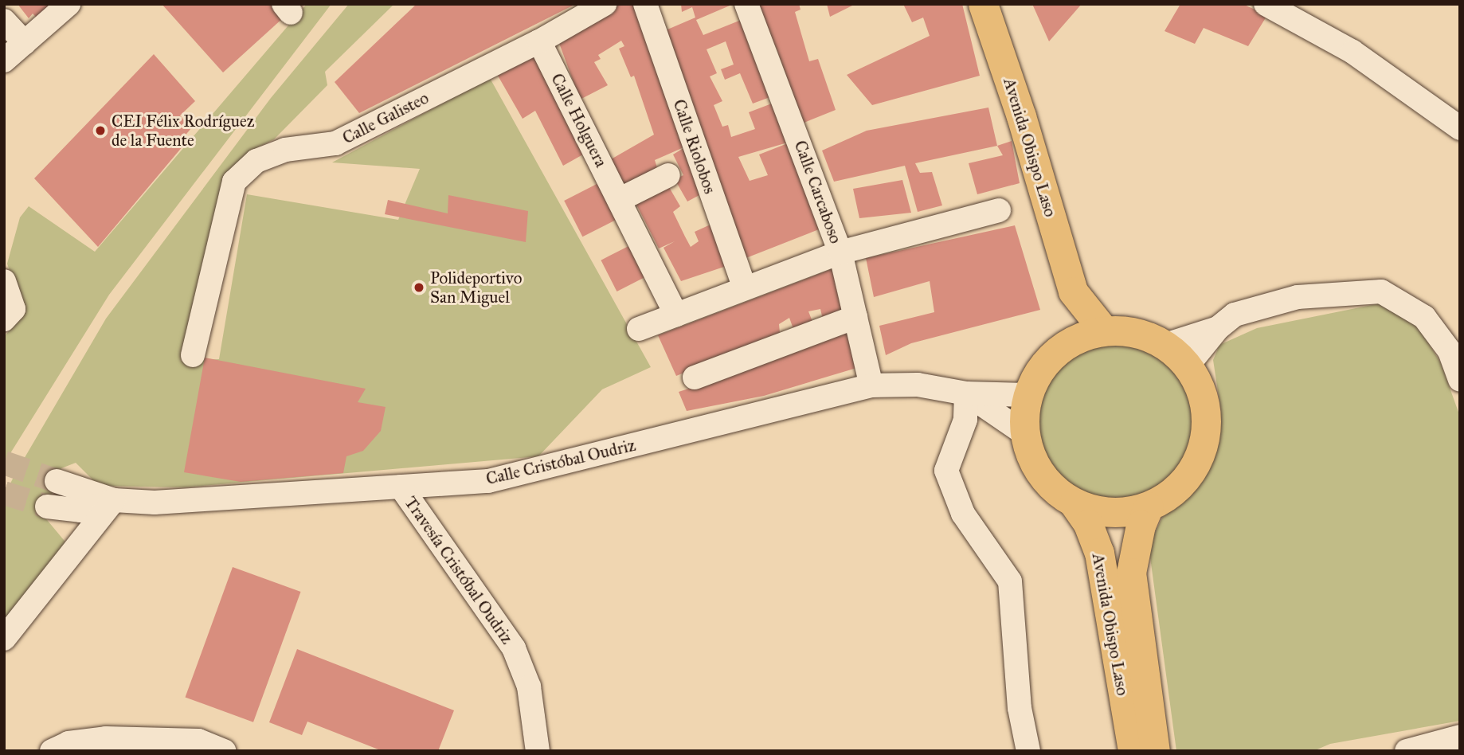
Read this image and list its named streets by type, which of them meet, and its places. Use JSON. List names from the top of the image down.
{
  "streets": {
    "main road": ["Avenida Obispo Laso"],
    "street": [
      "Calle Galisteo",
      "Calle Holguera",
      "Calle Riolobos",
      "Calle Carcaboso",
      "Calle Cristóbal Oudriz",
      "Travesía Cristóbal Oudriz"
    ]
  },
  "crossings": [
    ["Calle Galisteo", "Calle Holguera"],
    ["Avenida Obispo Laso", "Calle Cristóbal Oudriz"],
    ["Calle Carcaboso", "Calle Cristóbal Oudriz"],
    ["Calle Cristóbal Oudriz", "Travesía Cristóbal Oudriz"]
  ],
  "places": ["CEI Félix Rodríguez de la Fuente", "Polideportivo San Miguel"]
}
